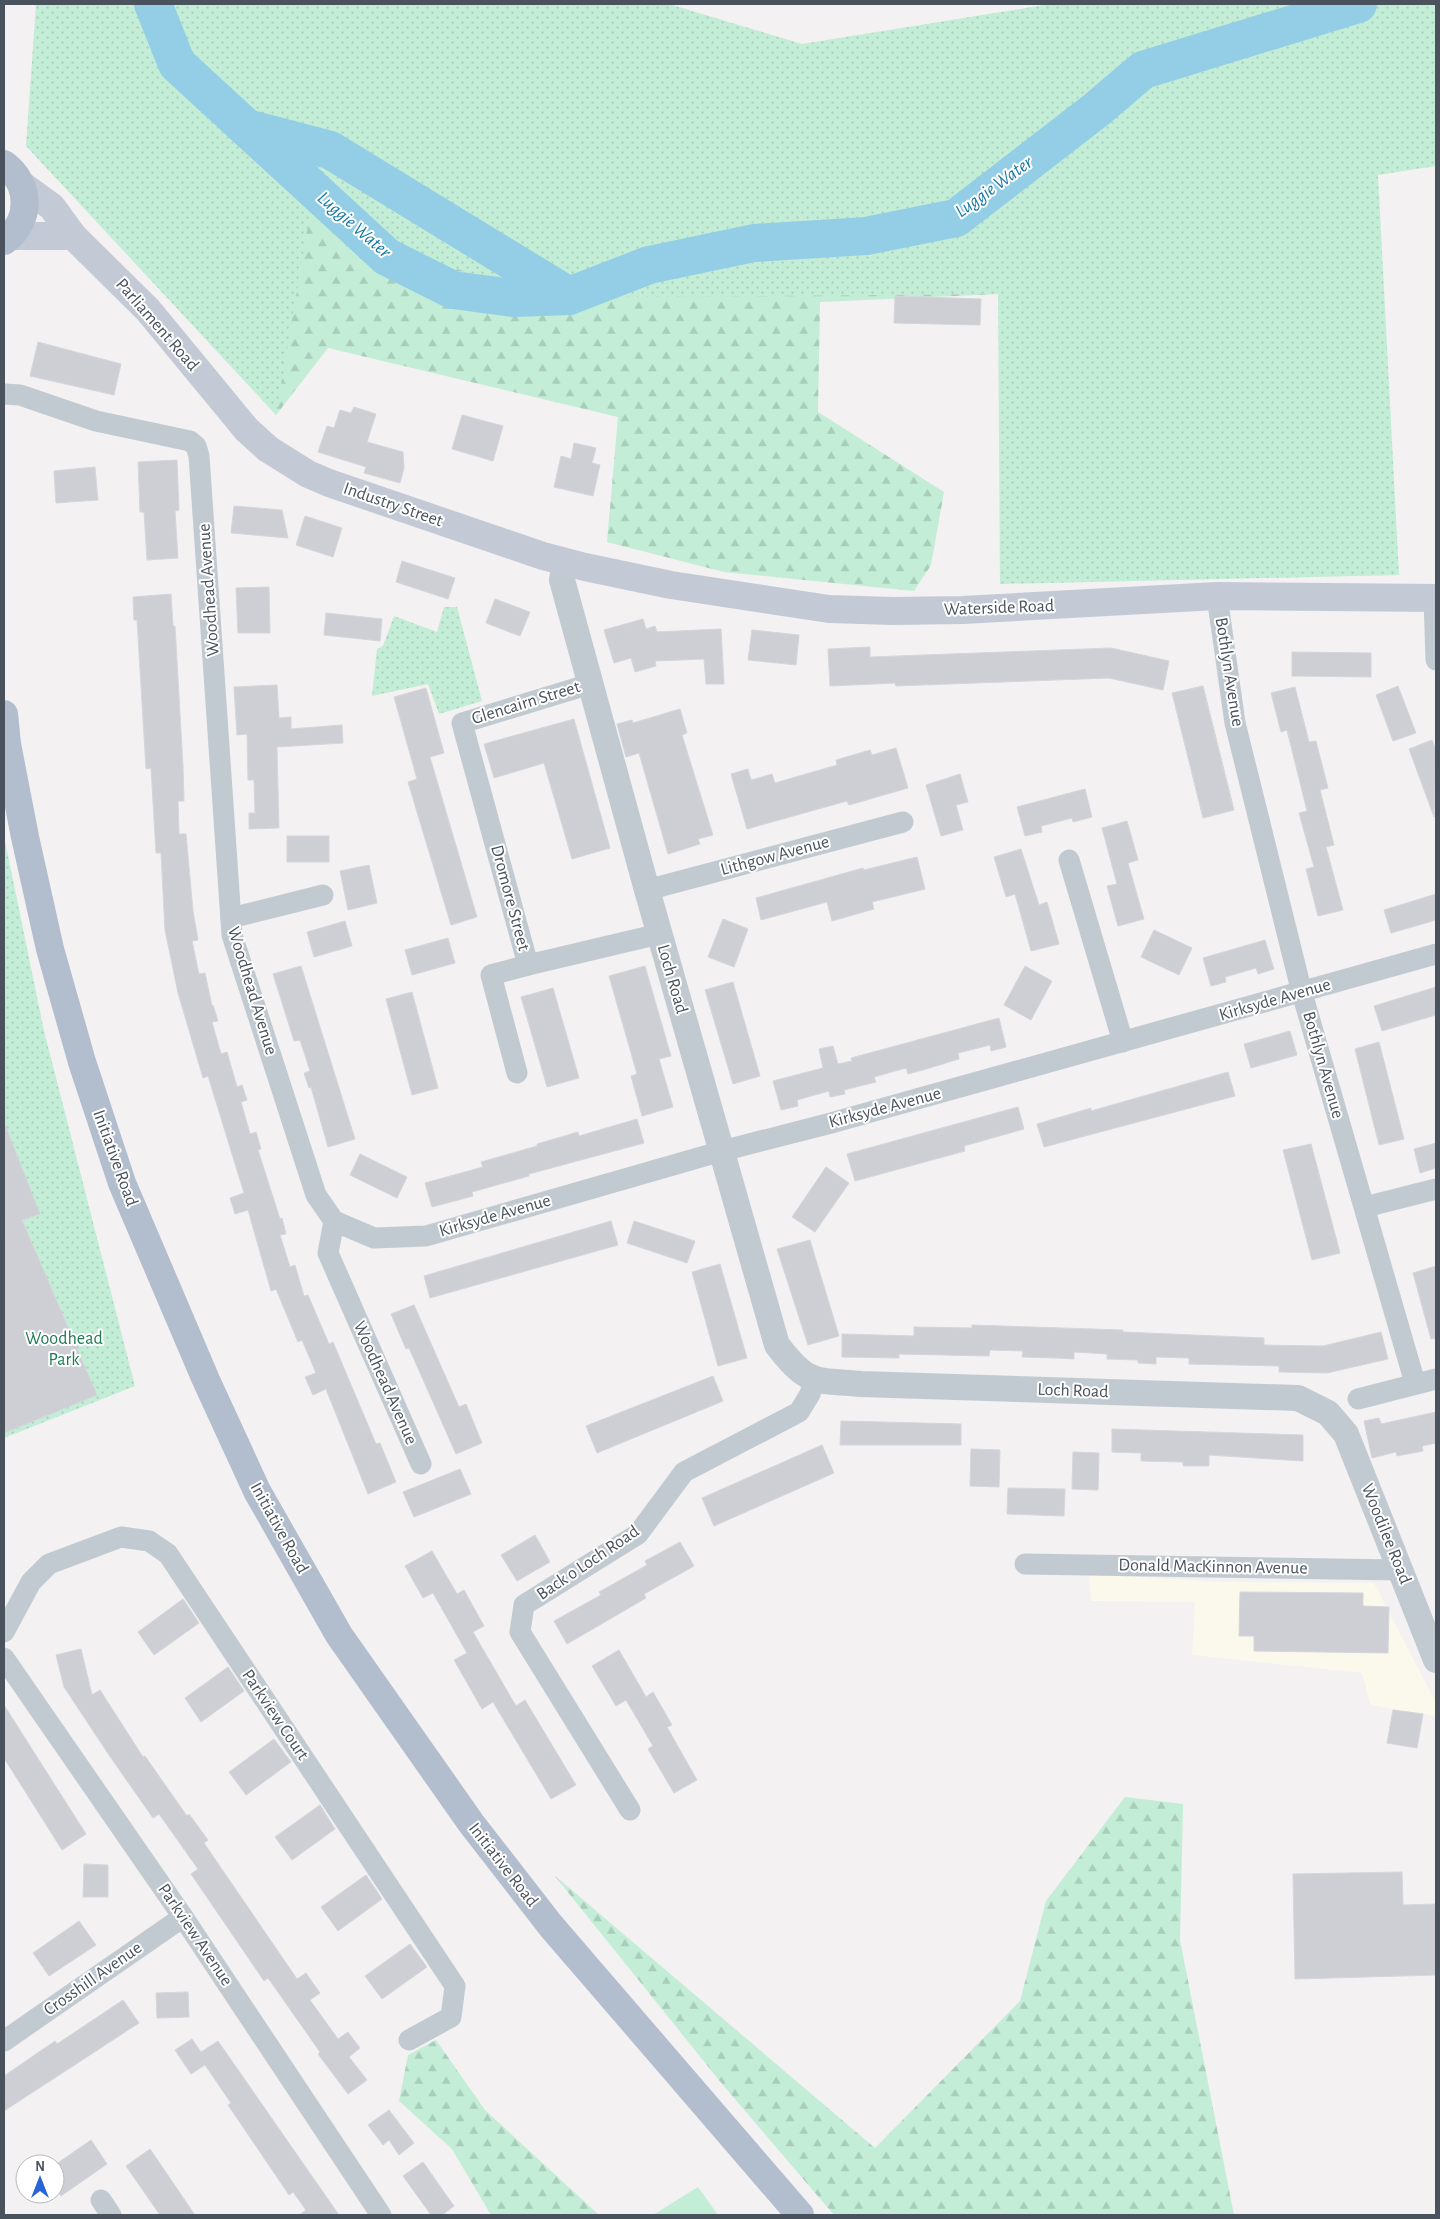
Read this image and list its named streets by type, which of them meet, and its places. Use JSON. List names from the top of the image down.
{
  "streets": {
    "main road": [
      "Parliament Road",
      "Industry Street",
      "Waterside Road",
      "Initiative Road"
    ],
    "street": [
      "Woodhead Avenue",
      "Bothlyn Avenue",
      "Glencairn Street",
      "Lithgow Avenue",
      "Dromore Street",
      "Loch Road",
      "Kirksyde Avenue",
      "Woodilee Road",
      "Back o Loch Road",
      "Donald MacKinnon Avenue",
      "Parkview Court",
      "Parkview Avenue",
      "Crosshill Avenue"
    ]
  },
  "crossings": [
    ["Parliament Road", "Industry Street"],
    ["Industry Street", "Waterside Road"],
    ["Industry Street", "Loch Road"],
    ["Woodhead Avenue", "Kirksyde Avenue"],
    ["Waterside Road", "Bothlyn Avenue"],
    ["Waterside Road", "Loch Road"],
    ["Bothlyn Avenue", "Kirksyde Avenue"],
    ["Glencairn Street", "Dromore Street"],
    ["Glencairn Street", "Loch Road"],
    ["Lithgow Avenue", "Loch Road"],
    ["Loch Road", "Kirksyde Avenue"],
    ["Loch Road", "Woodilee Road"],
    ["Loch Road", "Back o Loch Road"],
    ["Woodilee Road", "Donald MacKinnon Avenue"],
    ["Parkview Avenue", "Crosshill Avenue"]
  ],
  "water": ["Luggie Water"],
  "parks": ["Woodhead Park"],
  "north": "top"
}
